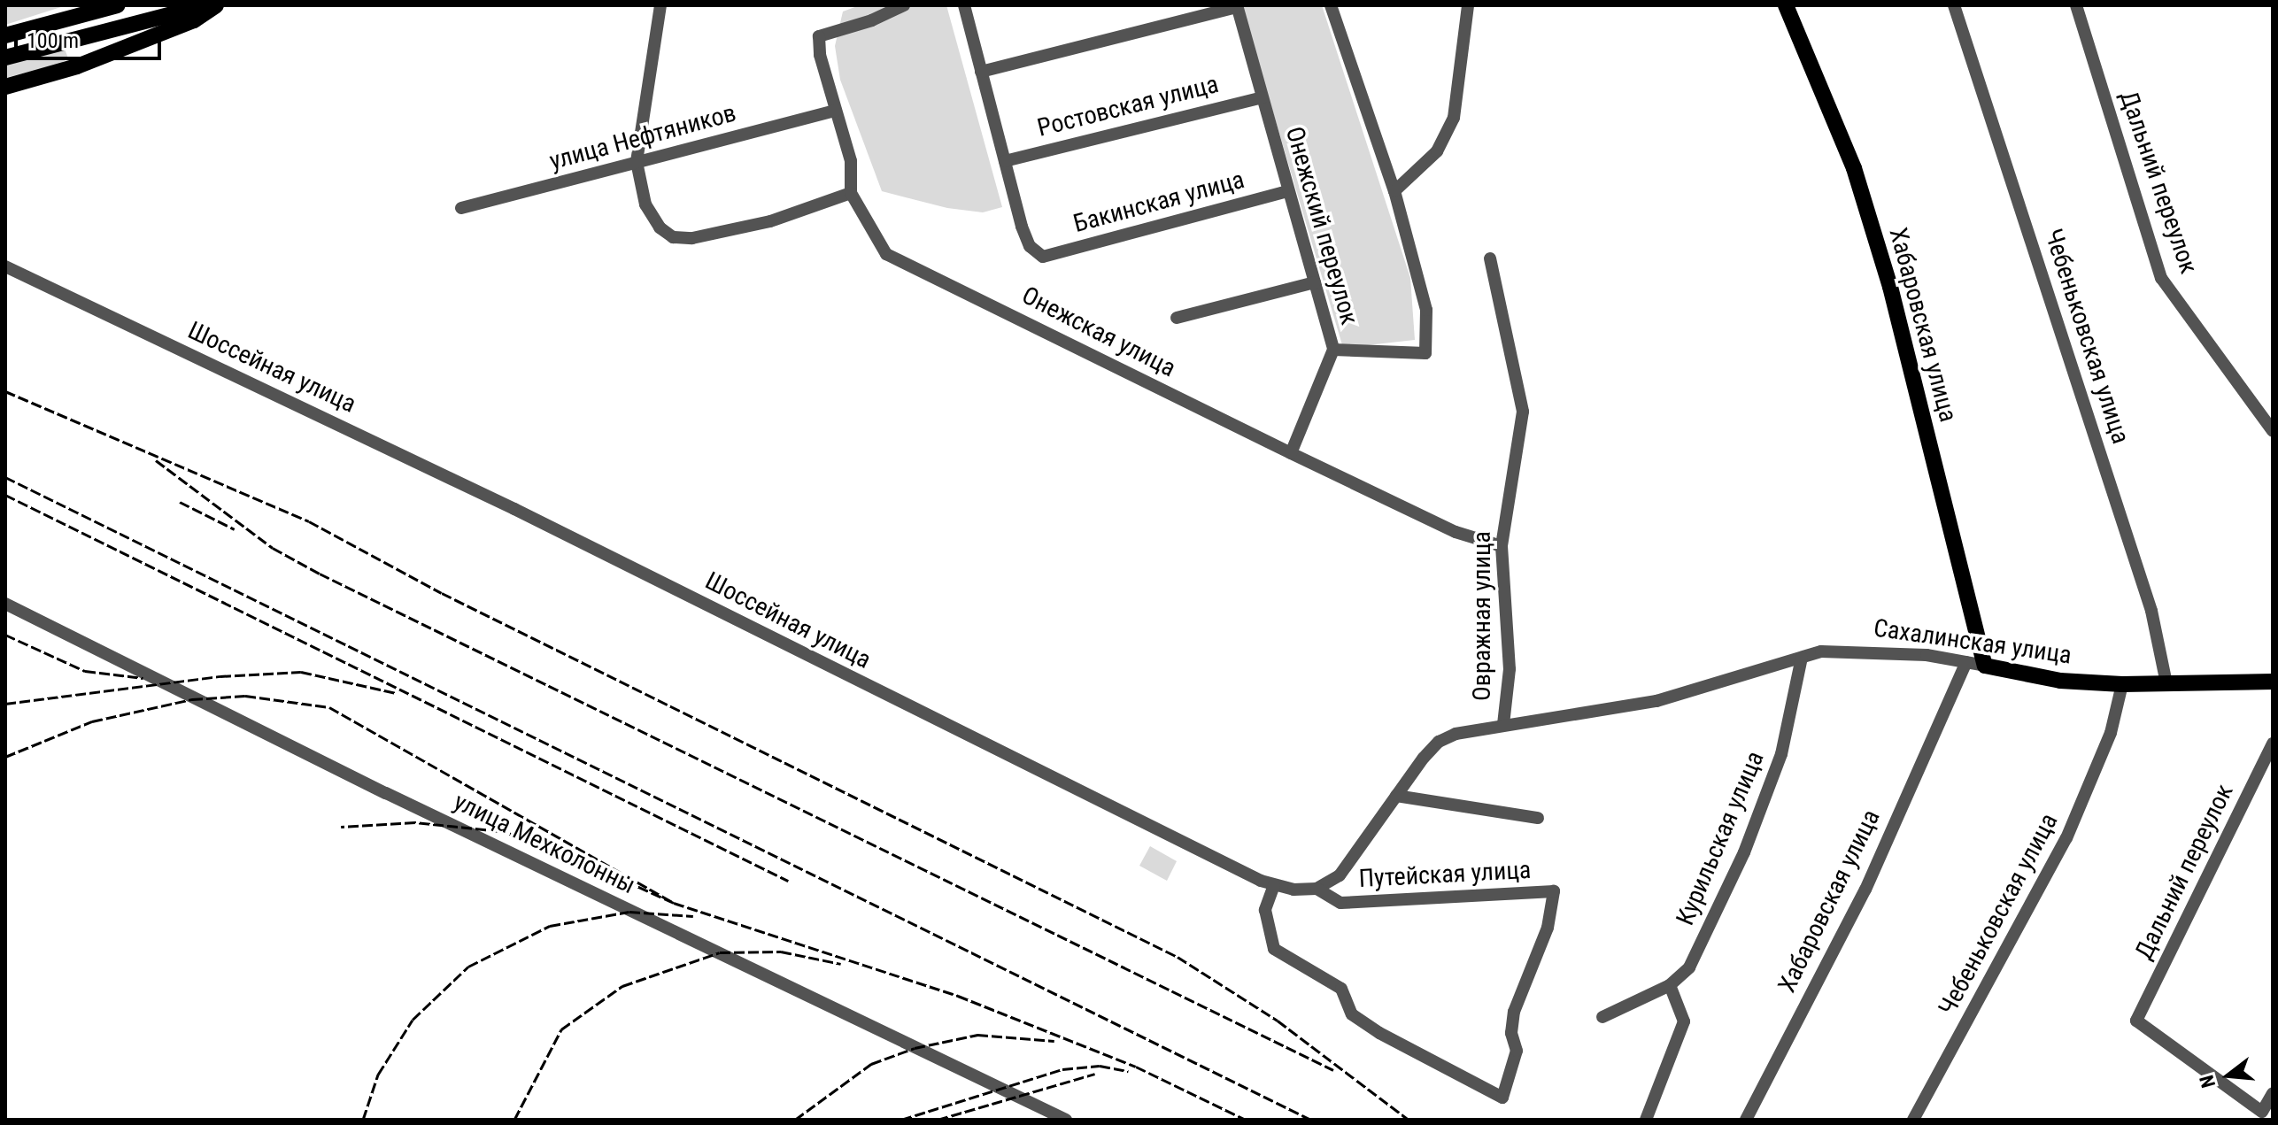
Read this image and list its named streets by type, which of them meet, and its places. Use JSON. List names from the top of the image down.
{
  "streets": {
    "main road": ["Хабаровская улица", "Сахалинская улица"],
    "street": [
      "Ростовская улица",
      "улица Нефтяников",
      "Дальний переулок",
      "Бакинская улица",
      "Онежский переулок",
      "Онежская улица",
      "Чебеньковская улица",
      "Шоссейная улица",
      "Овражная улица",
      "Курильская улица",
      "улица Мехколонны",
      "Путейская улица"
    ]
  },
  "crossings": [
    ["Ростовская улица", "Бакинская улица"],
    ["Ростовская улица", "Онежский переулок"],
    ["улица Нефтяников", "Онежская улица"],
    ["Бакинская улица", "Онежский переулок"],
    ["Онежский переулок", "Онежская улица"],
    ["Хабаровская улица", "Сахалинская улица"],
    ["Онежская улица", "Овражная улица"],
    ["Чебеньковская улица", "Сахалинская улица"],
    ["Шоссейная улица", "Путейская улица"],
    ["Овражная улица", "Сахалинская улица"],
    ["Сахалинская улица", "Курильская улица"]
  ],
  "scale_bar": "100 m",
  "north": "left"
}
